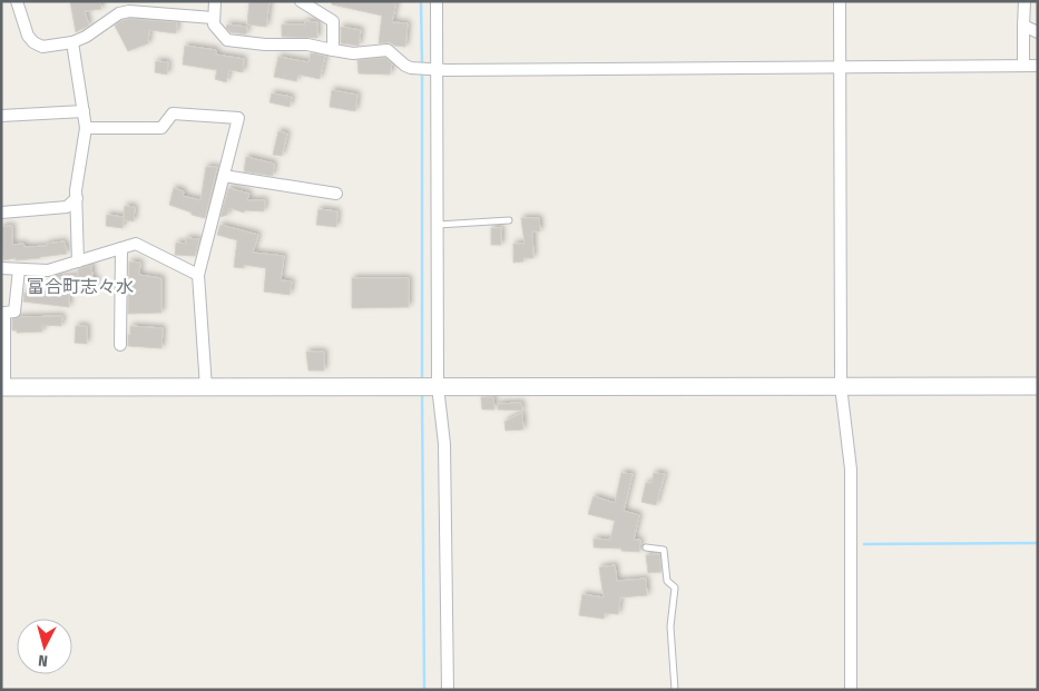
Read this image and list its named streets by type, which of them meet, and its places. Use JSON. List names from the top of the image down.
{
  "districts": ["富合町志々水"],
  "north": "bottom"
}
